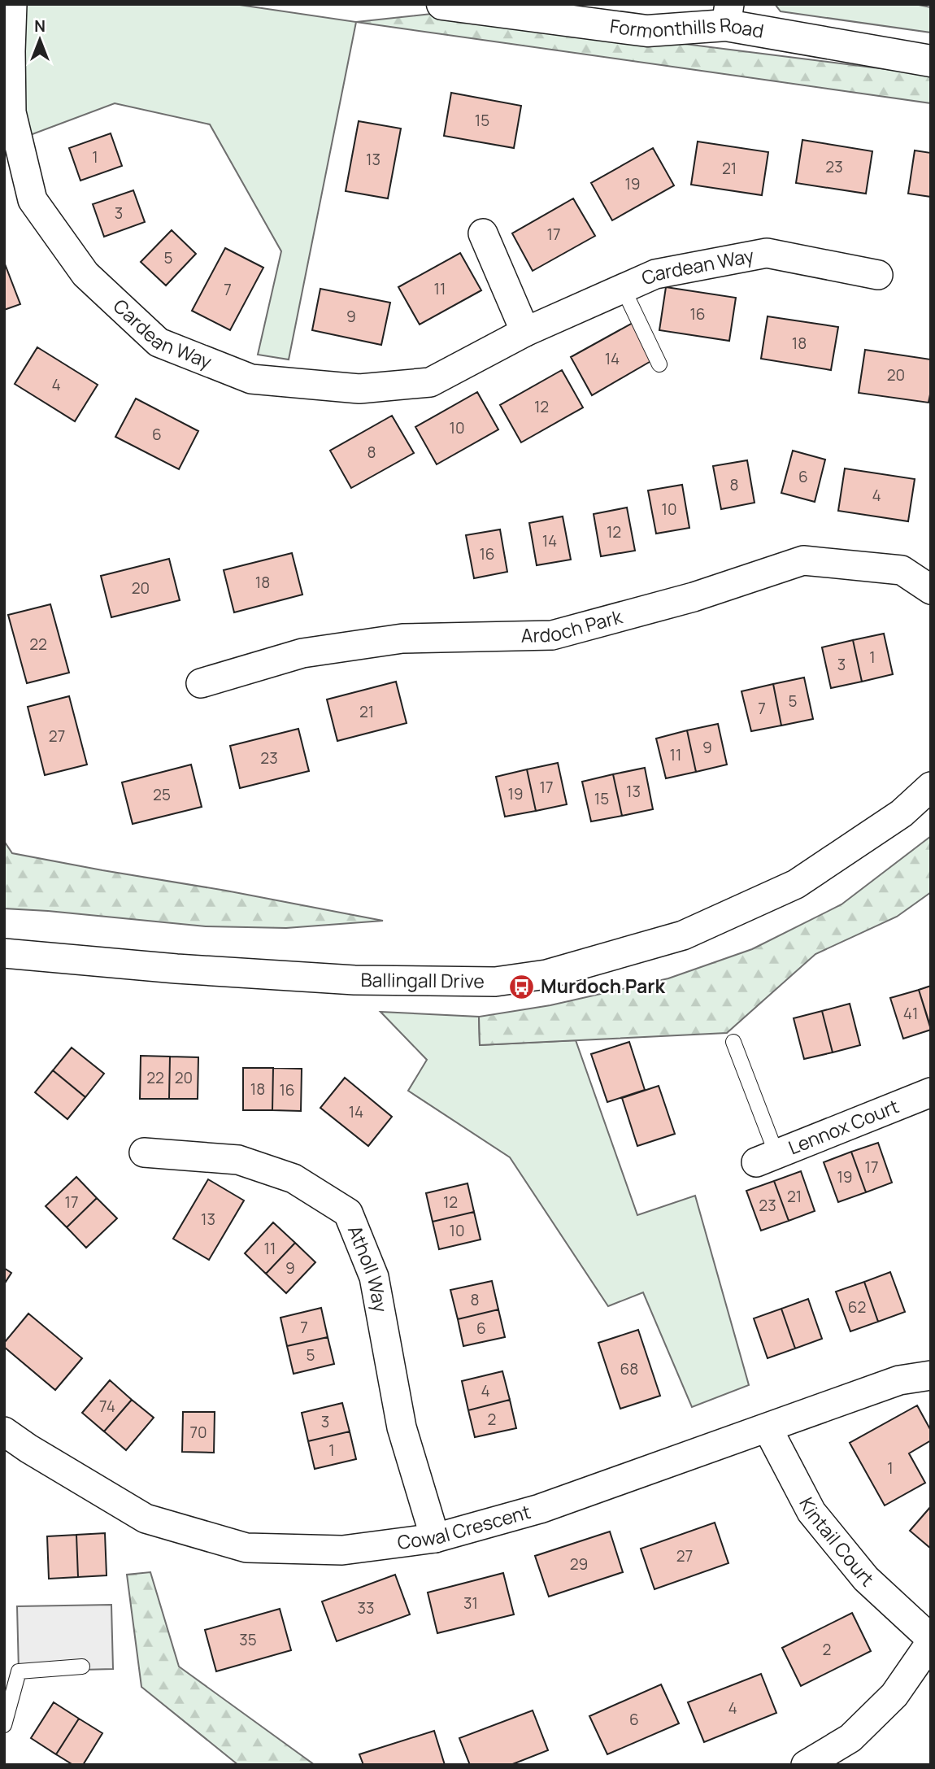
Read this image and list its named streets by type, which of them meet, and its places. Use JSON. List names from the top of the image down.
{
  "streets": {
    "street": [
      "Formonthills Road",
      "Cardean Way",
      "Ardoch Park",
      "Ballingall Drive",
      "Lennox Court",
      "Atholl Way",
      "Cowal Crescent",
      "Kintail Court"
    ]
  },
  "crossings": [
    ["Atholl Way", "Cowal Crescent"],
    ["Cowal Crescent", "Kintail Court"]
  ],
  "places": {
    "bus stop": ["Murdoch Park"]
  },
  "house_numbers": [
    "15",
    "1",
    "13",
    "23",
    "21",
    "19",
    "3",
    "17",
    "5",
    "11",
    "7",
    "16",
    "9",
    "18",
    "14",
    "20",
    "4",
    "12",
    "10",
    "6",
    "8",
    "6",
    "8",
    "4",
    "10",
    "12",
    "14",
    "16",
    "18",
    "20",
    "22",
    "1",
    "3",
    "5",
    "7",
    "21",
    "27",
    "9",
    "11",
    "23",
    "17",
    "13",
    "19",
    "25",
    "15",
    "41",
    "22",
    "20",
    "18",
    "16",
    "14",
    "17",
    "19",
    "21",
    "17",
    "12",
    "23",
    "13",
    "10",
    "11",
    "9",
    "8",
    "62",
    "7",
    "6",
    "5",
    "68",
    "4",
    "74",
    "2",
    "3",
    "70",
    "1",
    "1",
    "27",
    "29",
    "31",
    "33",
    "35",
    "2",
    "4",
    "6"
  ],
  "north": "top"
}
